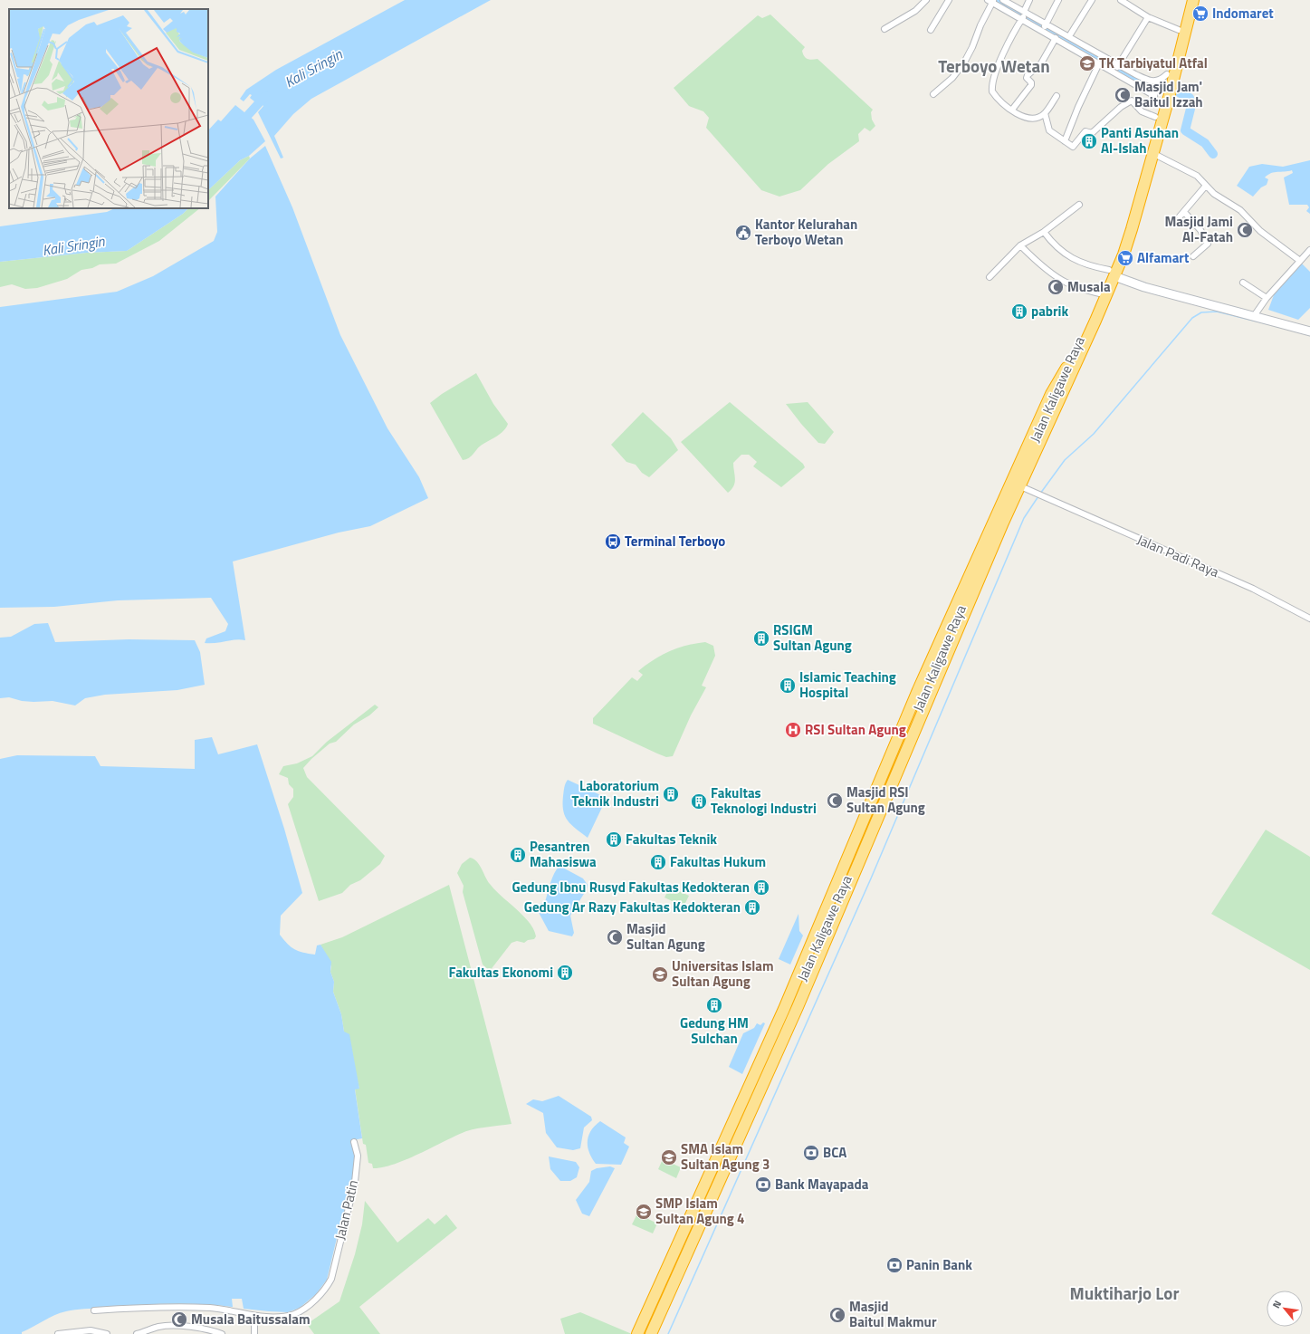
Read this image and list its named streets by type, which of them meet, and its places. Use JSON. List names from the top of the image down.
{
  "streets": {
    "highway": ["Jalan Kaligawe Raya"],
    "street": ["Jalan Padi Raya", "Jalan Patin"]
  },
  "crossings": [
    ["Jalan Kaligawe Raya", "Jalan Padi Raya"]
  ],
  "districts": ["Terboyo Wetan", "Muktiharjo Lor"],
  "water": ["Kali Sringin"],
  "places": {
    "supermarket": ["Indomaret", "Alfamart"],
    "school or university": [
      "TK Tarbiyatul Atfal",
      "Universitas Islam Sultan Agung",
      "SMA Islam Sultan Agung 3",
      "SMP Islam Sultan Agung 4"
    ],
    "mosque": [
      "Masjid Jam' Baitul Izzah",
      "Masjid Jami Al-Fatah",
      "Musala",
      "Masjid RSI Sultan Agung",
      "Masjid Sultan Agung",
      "Masjid Baitul Makmur",
      "Musala Baitussalam"
    ],
    "building": [
      "Panti Asuhan Al-Islah",
      "pabrik",
      "RSIGM Sultan Agung",
      "Islamic Teaching Hospital",
      "Laboratorium Teknik Industri",
      "Fakultas Teknologi Industri",
      "Fakultas Teknik",
      "Pesantren Mahasiswa",
      "Fakultas Hukum",
      "Gedung Ibnu Rusyd Fakultas Kedokteran",
      "Gedung Ar Razy Fakultas Kedokteran",
      "Fakultas Ekonomi",
      "Gedung HM Sulchan"
    ],
    "public building": ["Kantor Kelurahan Terboyo Wetan"],
    "bus stop": ["Terminal Terboyo"],
    "hospital": ["RSI Sultan Agung"],
    "bank": ["BCA", "Bank Mayapada", "Panin Bank"]
  },
  "north": "top left"
}
